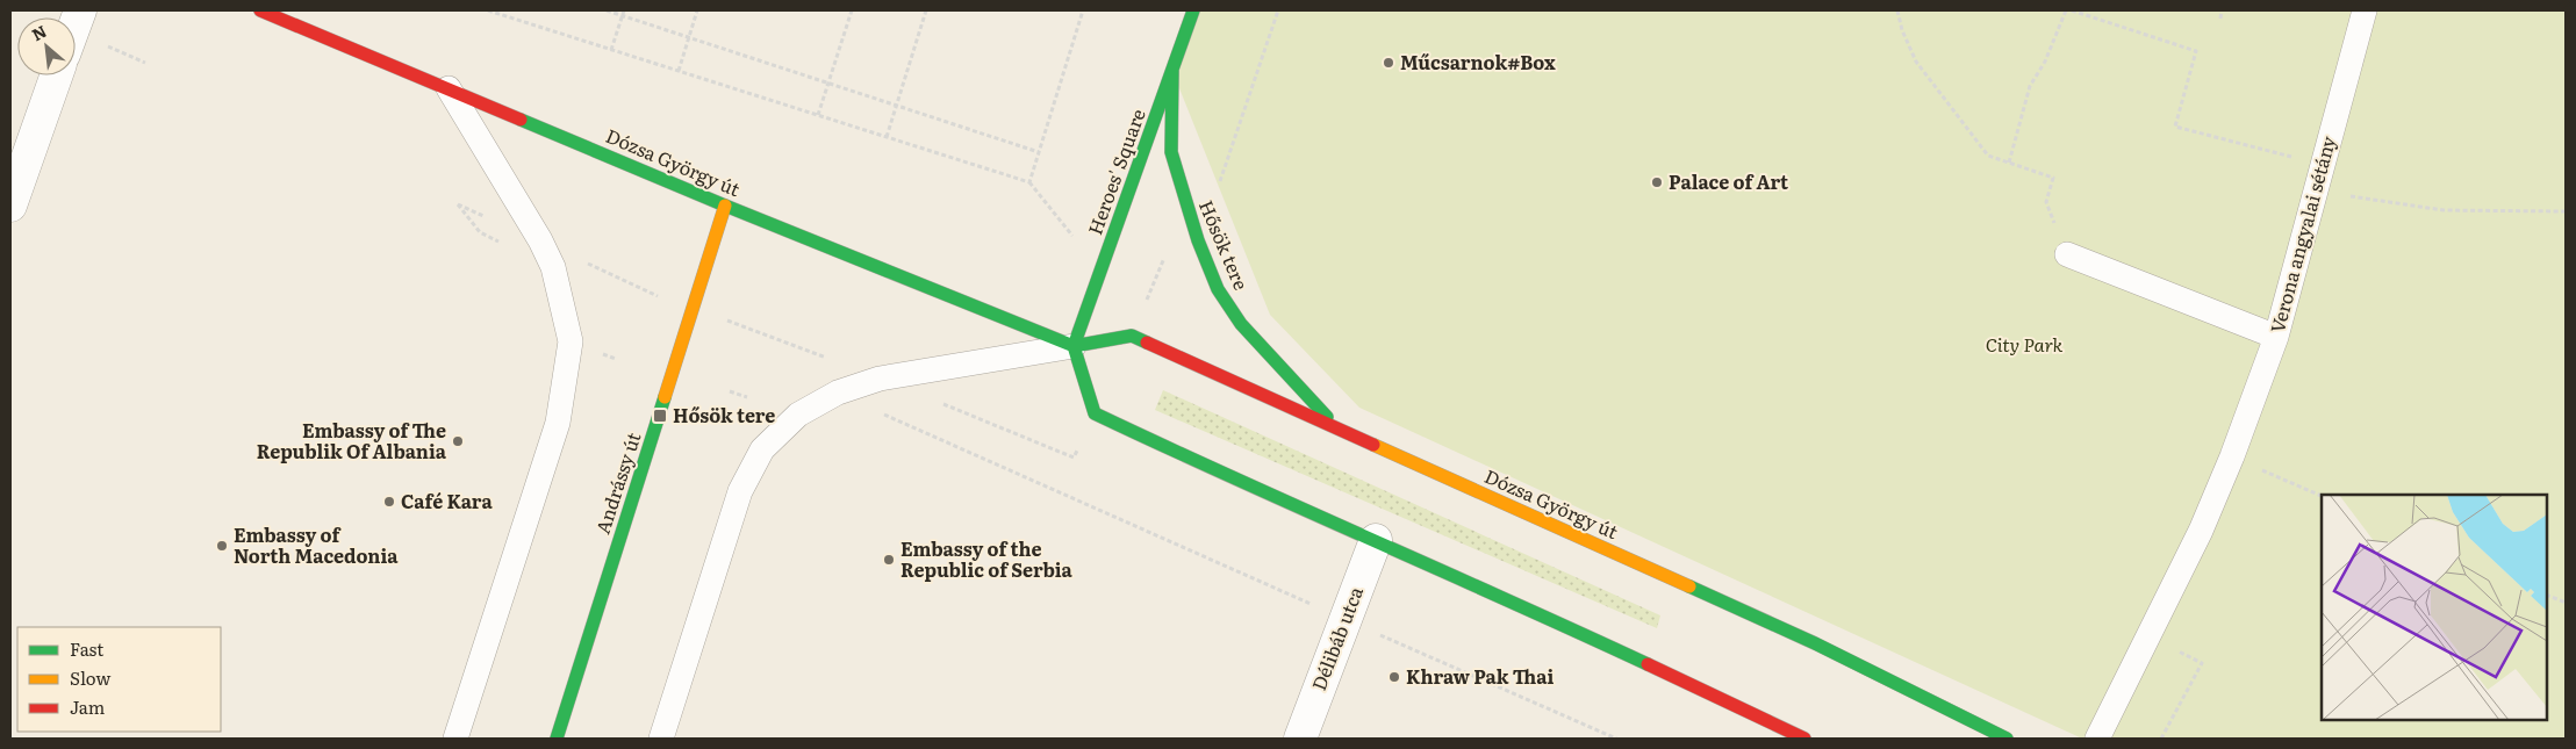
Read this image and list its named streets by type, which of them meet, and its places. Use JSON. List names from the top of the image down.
{
  "streets": {
    "main road": [
      "Dózsa György út",
      "Heroes' Square",
      "Hősök tere",
      "Andrássy út"
    ],
    "street": ["Délibáb utca"],
    "lane": ["Verona angyalai sétány"]
  },
  "crossings": [
    ["Dózsa György út", "Heroes' Square"],
    ["Dózsa György út", "Hősök tere"],
    ["Dózsa György út", "Andrássy út"],
    ["Heroes' Square", "Hősök tere"]
  ],
  "parks": ["City Park"],
  "places": {
    "other": [
      "Műcsarnok#Box",
      "Palace of Art",
      "Embassy of The Republik Of Albania",
      "Café Kara",
      "Embassy of North Macedonia",
      "Embassy of the Republic of Serbia",
      "Khraw Pak Thai"
    ],
    "transit": ["Hősök tere"]
  },
  "legend": ["Fast", "Slow", "Jam"],
  "north": "top left"
}
